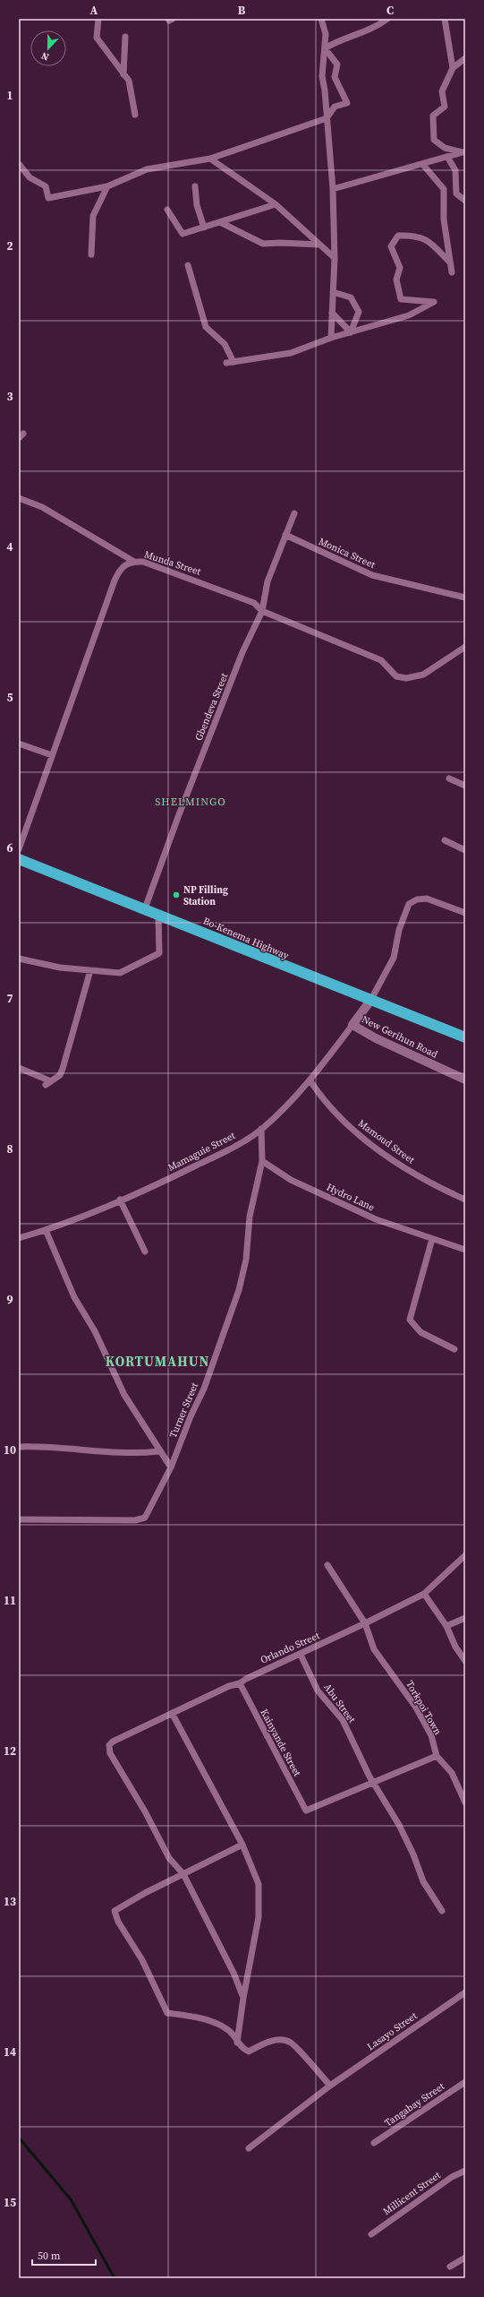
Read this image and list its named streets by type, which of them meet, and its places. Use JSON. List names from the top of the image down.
{
  "streets": {
    "highway": ["Bo-Kenema Highway"],
    "street": [
      "Monica Street",
      "Munda Street",
      "Gbendeva Street",
      "New Gerihun Road",
      "Mamoud Street",
      "Mamaguie Street",
      "Hydro Lane",
      "Turner Street",
      "Orlando Street",
      "Abu Street",
      "Torkpoi Town",
      "Kainyande Street",
      "Lasayo Street",
      "Tangabay Street",
      "Millicent Street"
    ]
  },
  "crossings": [
    ["Monica Street", "Gbendeva Street"],
    ["Munda Street", "Gbendeva Street"],
    ["Gbendeva Street", "Bo-Kenema Highway"],
    ["Bo-Kenema Highway", "New Gerihun Road"],
    ["New Gerihun Road", "Mamaguie Street"],
    ["Mamoud Street", "Mamaguie Street"],
    ["Hydro Lane", "Turner Street"],
    ["Orlando Street", "Abu Street"],
    ["Orlando Street", "Torkpoi Town"],
    ["Orlando Street", "Kainyande Street"],
    ["Abu Street", "Kainyande Street"]
  ],
  "districts": ["SHELMINGO", "KORTUMAHUN"],
  "places": ["NP Filling Station"],
  "scale_bar": "50 m",
  "north": "bottom",
  "grid": {
    "columns": ["A", "B", "C"],
    "rows": [
      "1",
      "2",
      "3",
      "4",
      "5",
      "6",
      "7",
      "8",
      "9",
      "10",
      "11",
      "12",
      "13",
      "14",
      "15"
    ]
  }
}
